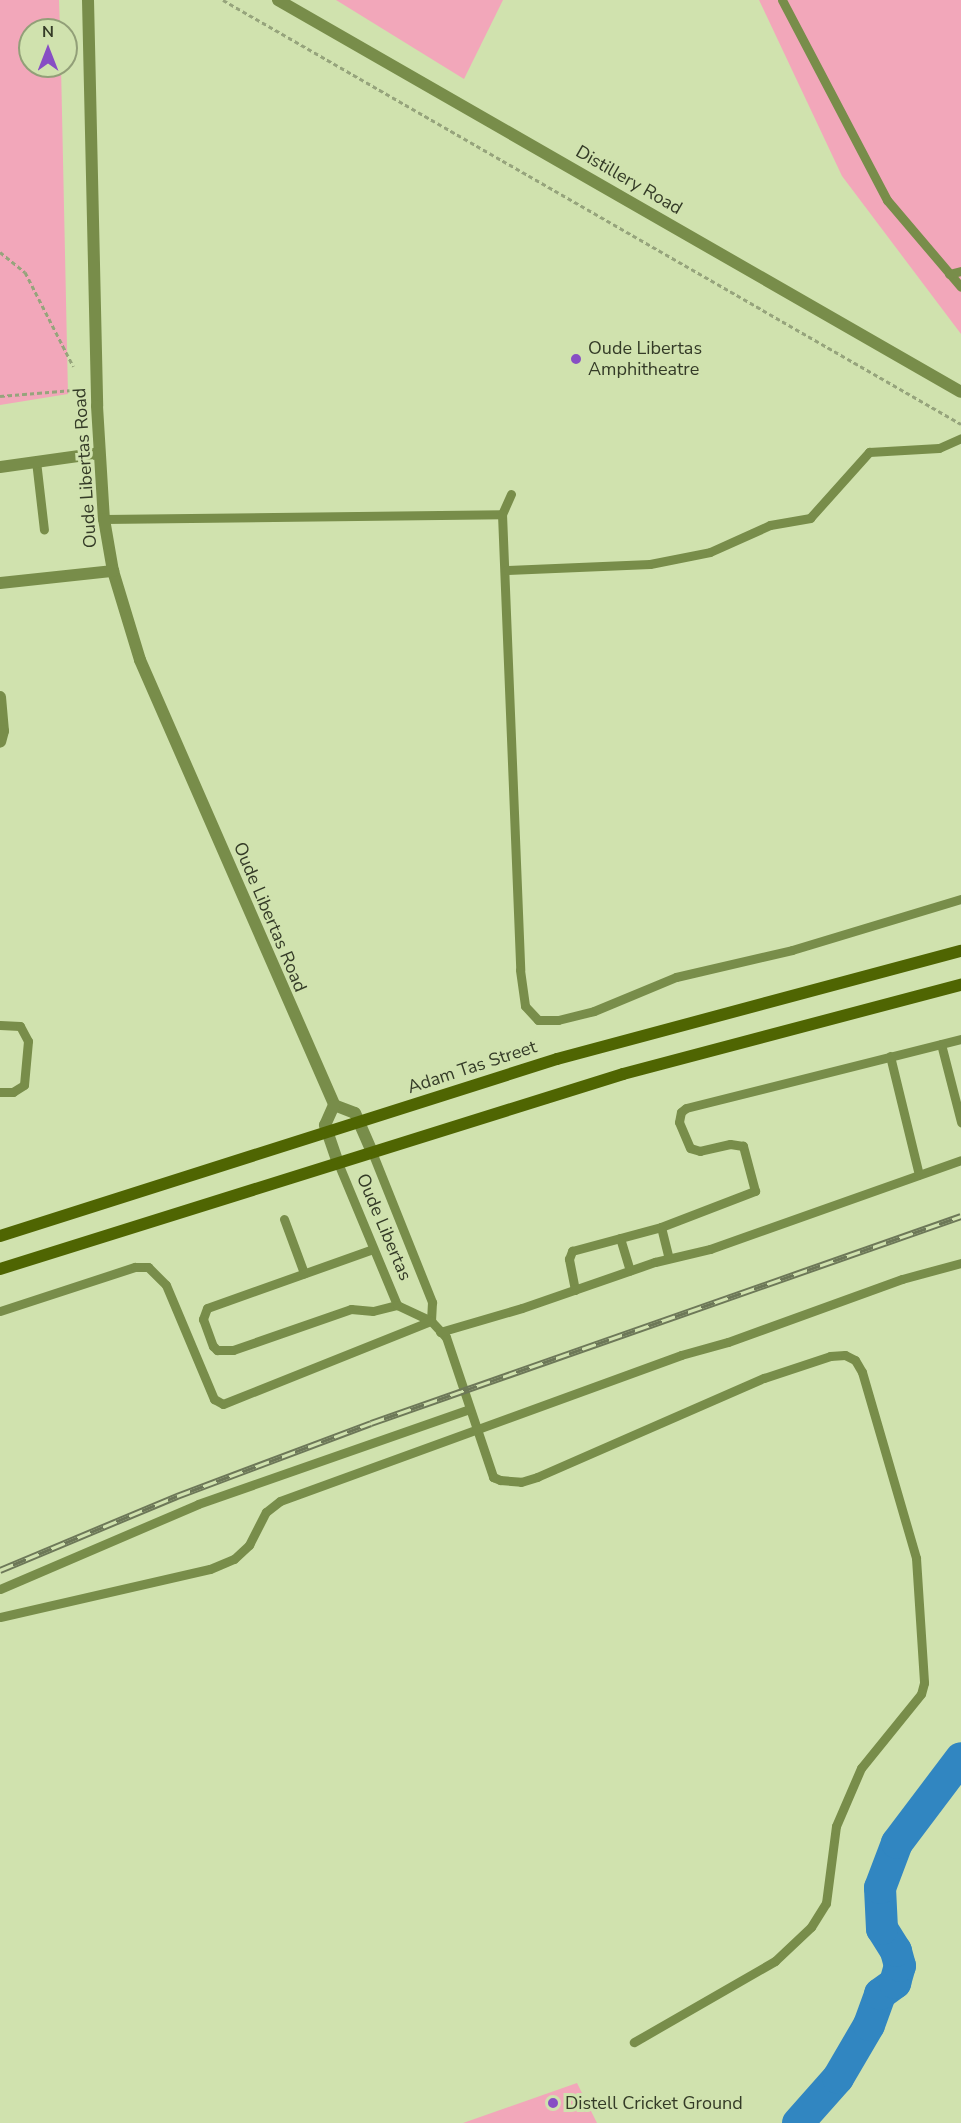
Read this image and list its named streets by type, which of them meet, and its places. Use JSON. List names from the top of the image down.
{
  "streets": {
    "main road": ["Adam Tas Street"],
    "street": ["Distillery Road", "Oude Libertas Road"],
    "lane": ["Oude Libertas"]
  },
  "places": ["Oude Libertas Amphitheatre", "Distell Cricket Ground"],
  "north": "top"
}
